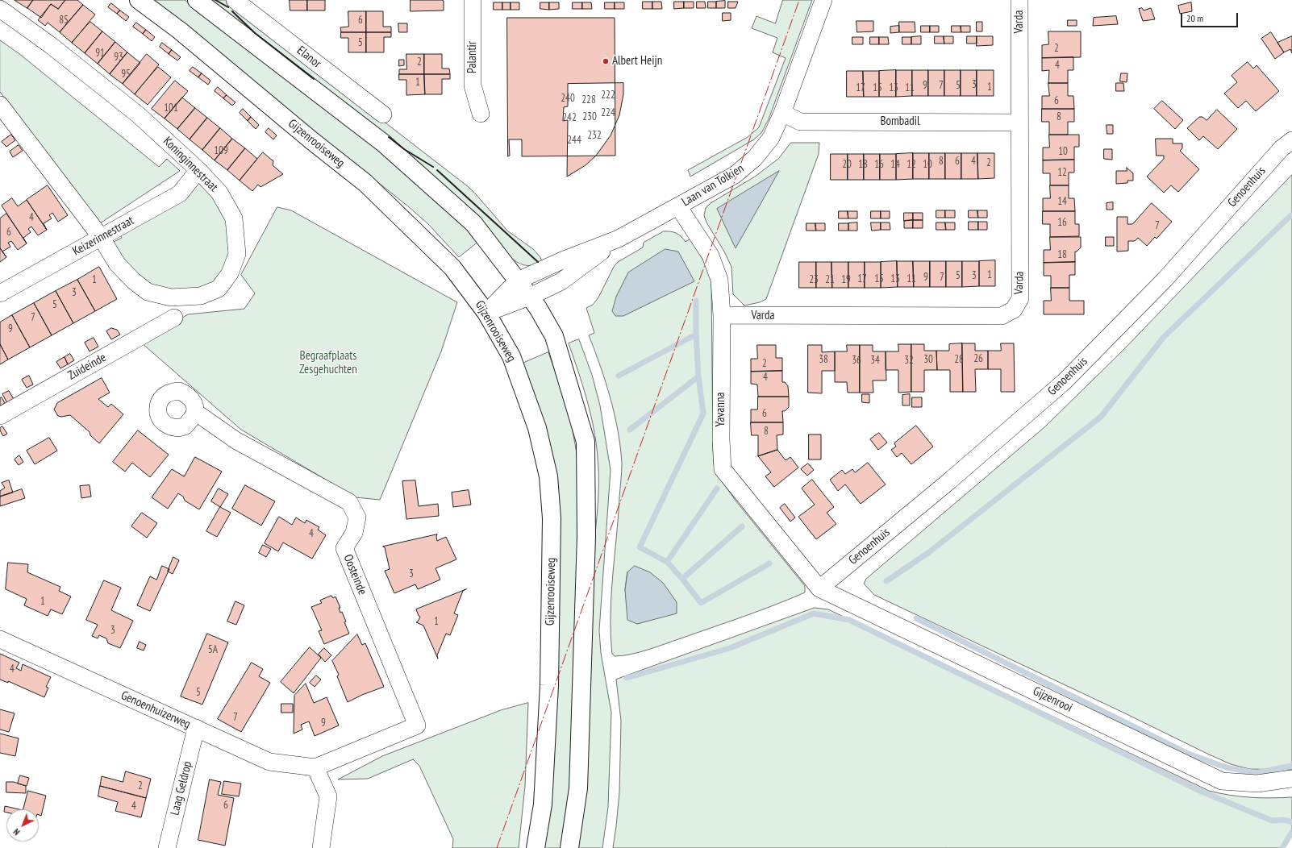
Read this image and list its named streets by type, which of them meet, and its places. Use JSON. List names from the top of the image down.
{
  "streets": {
    "main road": ["Gijzenrooiseweg"],
    "street": [
      "Varda",
      "Elanor",
      "Palantir",
      "Bombadil",
      "Koninginnestraat",
      "Laan van Tolkien",
      "Genoenhuis",
      "Keizerinnestraat",
      "Zuideinde",
      "Yavanna",
      "Oosteinde",
      "Gijzenrooi",
      "Genoenhuizerweg",
      "Laag Geldrop"
    ]
  },
  "crossings": [
    ["Varda", "Bombadil"],
    ["Varda", "Yavanna"],
    ["Bombadil", "Laan van Tolkien"],
    ["Gijzenrooiseweg", "Laan van Tolkien"],
    ["Koninginnestraat", "Keizerinnestraat"],
    ["Laan van Tolkien", "Yavanna"],
    ["Genoenhuis", "Yavanna"],
    ["Genoenhuis", "Gijzenrooi"],
    ["Yavanna", "Gijzenrooi"],
    ["Oosteinde", "Genoenhuizerweg"],
    ["Genoenhuizerweg", "Laag Geldrop"]
  ],
  "parks": ["Begraafplaats Zesgehuchten"],
  "places": ["Albert Heijn"],
  "house_numbers": [
    "85",
    "6",
    "5",
    "2",
    "91",
    "93",
    "2",
    "4",
    "95",
    "1",
    "3",
    "9",
    "7",
    "5",
    "1",
    "17",
    "15",
    "13",
    "11",
    "222",
    "240",
    "228",
    "6",
    "101",
    "224",
    "230",
    "8",
    "242",
    "232",
    "244",
    "109",
    "10",
    "8",
    "6",
    "4",
    "2",
    "20",
    "18",
    "16",
    "14",
    "12",
    "10",
    "12",
    "14",
    "4",
    "16",
    "7",
    "6",
    "18",
    "1",
    "5",
    "3",
    "9",
    "7",
    "17",
    "15",
    "13",
    "11",
    "1",
    "23",
    "21",
    "19",
    "3",
    "5",
    "7",
    "9",
    "26",
    "38",
    "30",
    "28",
    "36",
    "34",
    "32",
    "2",
    "4",
    "6",
    "8",
    "4",
    "3",
    "1",
    "1",
    "3",
    "5A",
    "4",
    "5",
    "7",
    "9",
    "2",
    "6",
    "4"
  ],
  "scale_bar": "20 m",
  "north": "bottom left"
}
